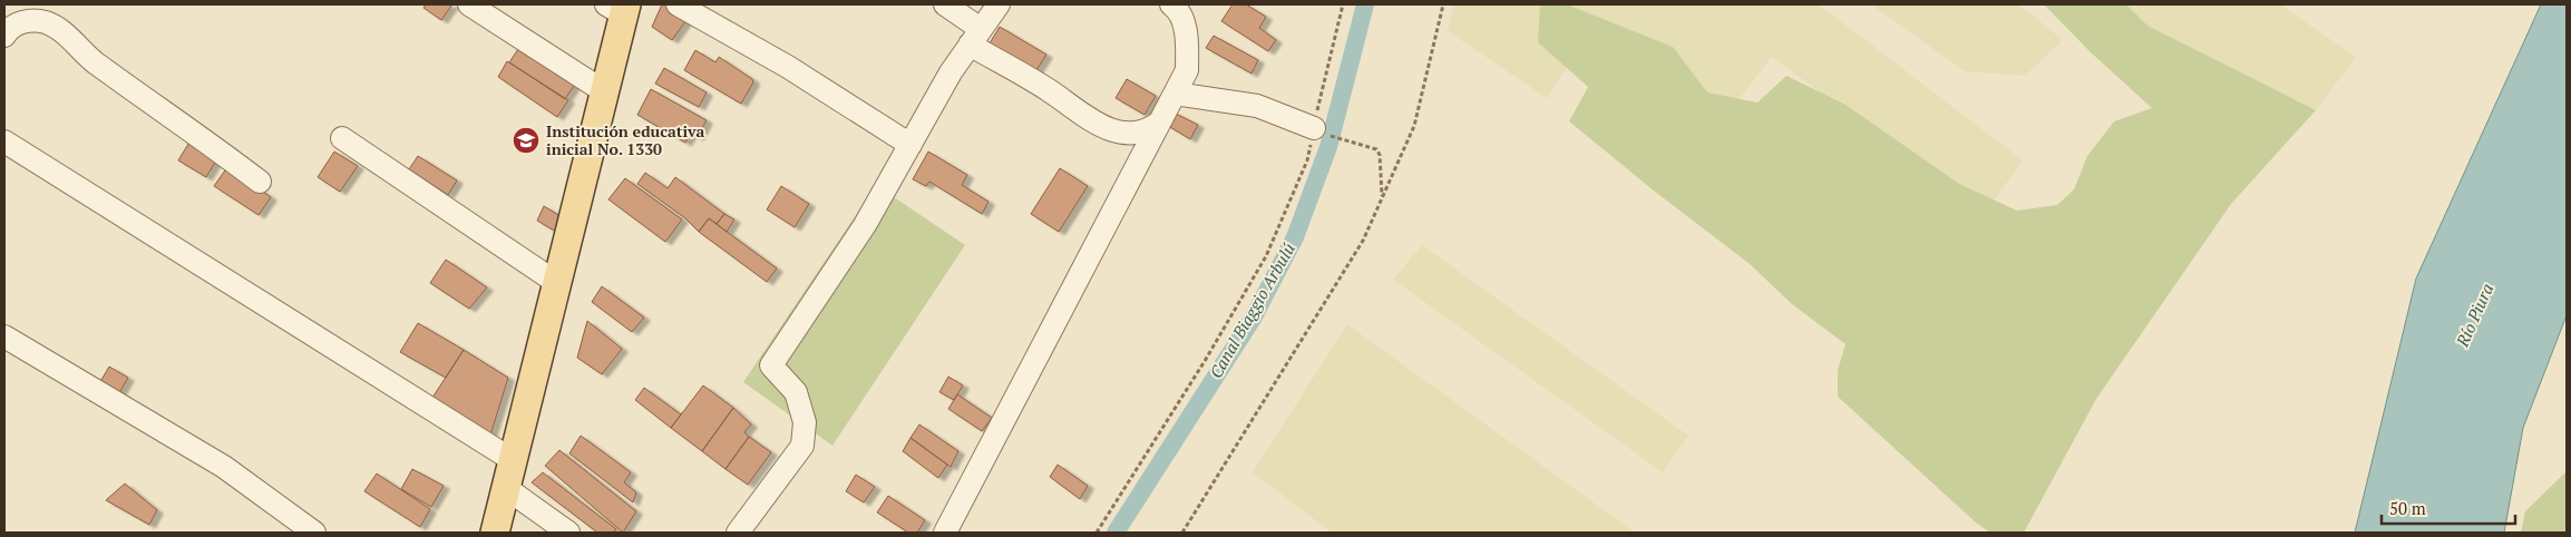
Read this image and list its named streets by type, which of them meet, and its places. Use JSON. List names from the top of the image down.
{
  "water": ["Canal Biaggio Arbulú", "Río Piura"],
  "places": {
    "school or university": ["Institución educativa inicial No. 1330"]
  },
  "scale_bar": "50 m"
}
